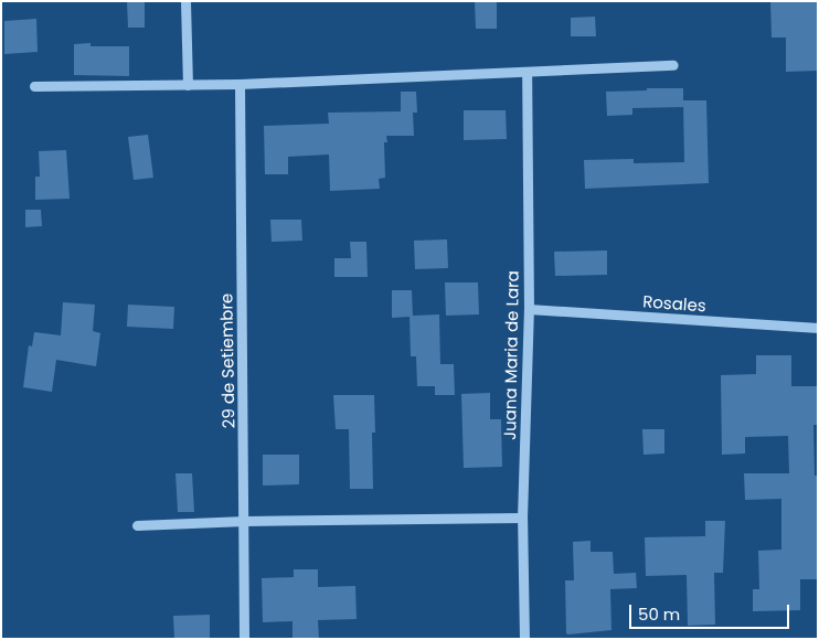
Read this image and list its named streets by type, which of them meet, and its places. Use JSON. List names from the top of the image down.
{
  "streets": {
    "street": ["Rosales", "Juana Maria de Lara", "29 de Setiembre"]
  },
  "crossings": [
    ["Rosales", "Juana Maria de Lara"]
  ],
  "scale_bar": "50 m"
}
